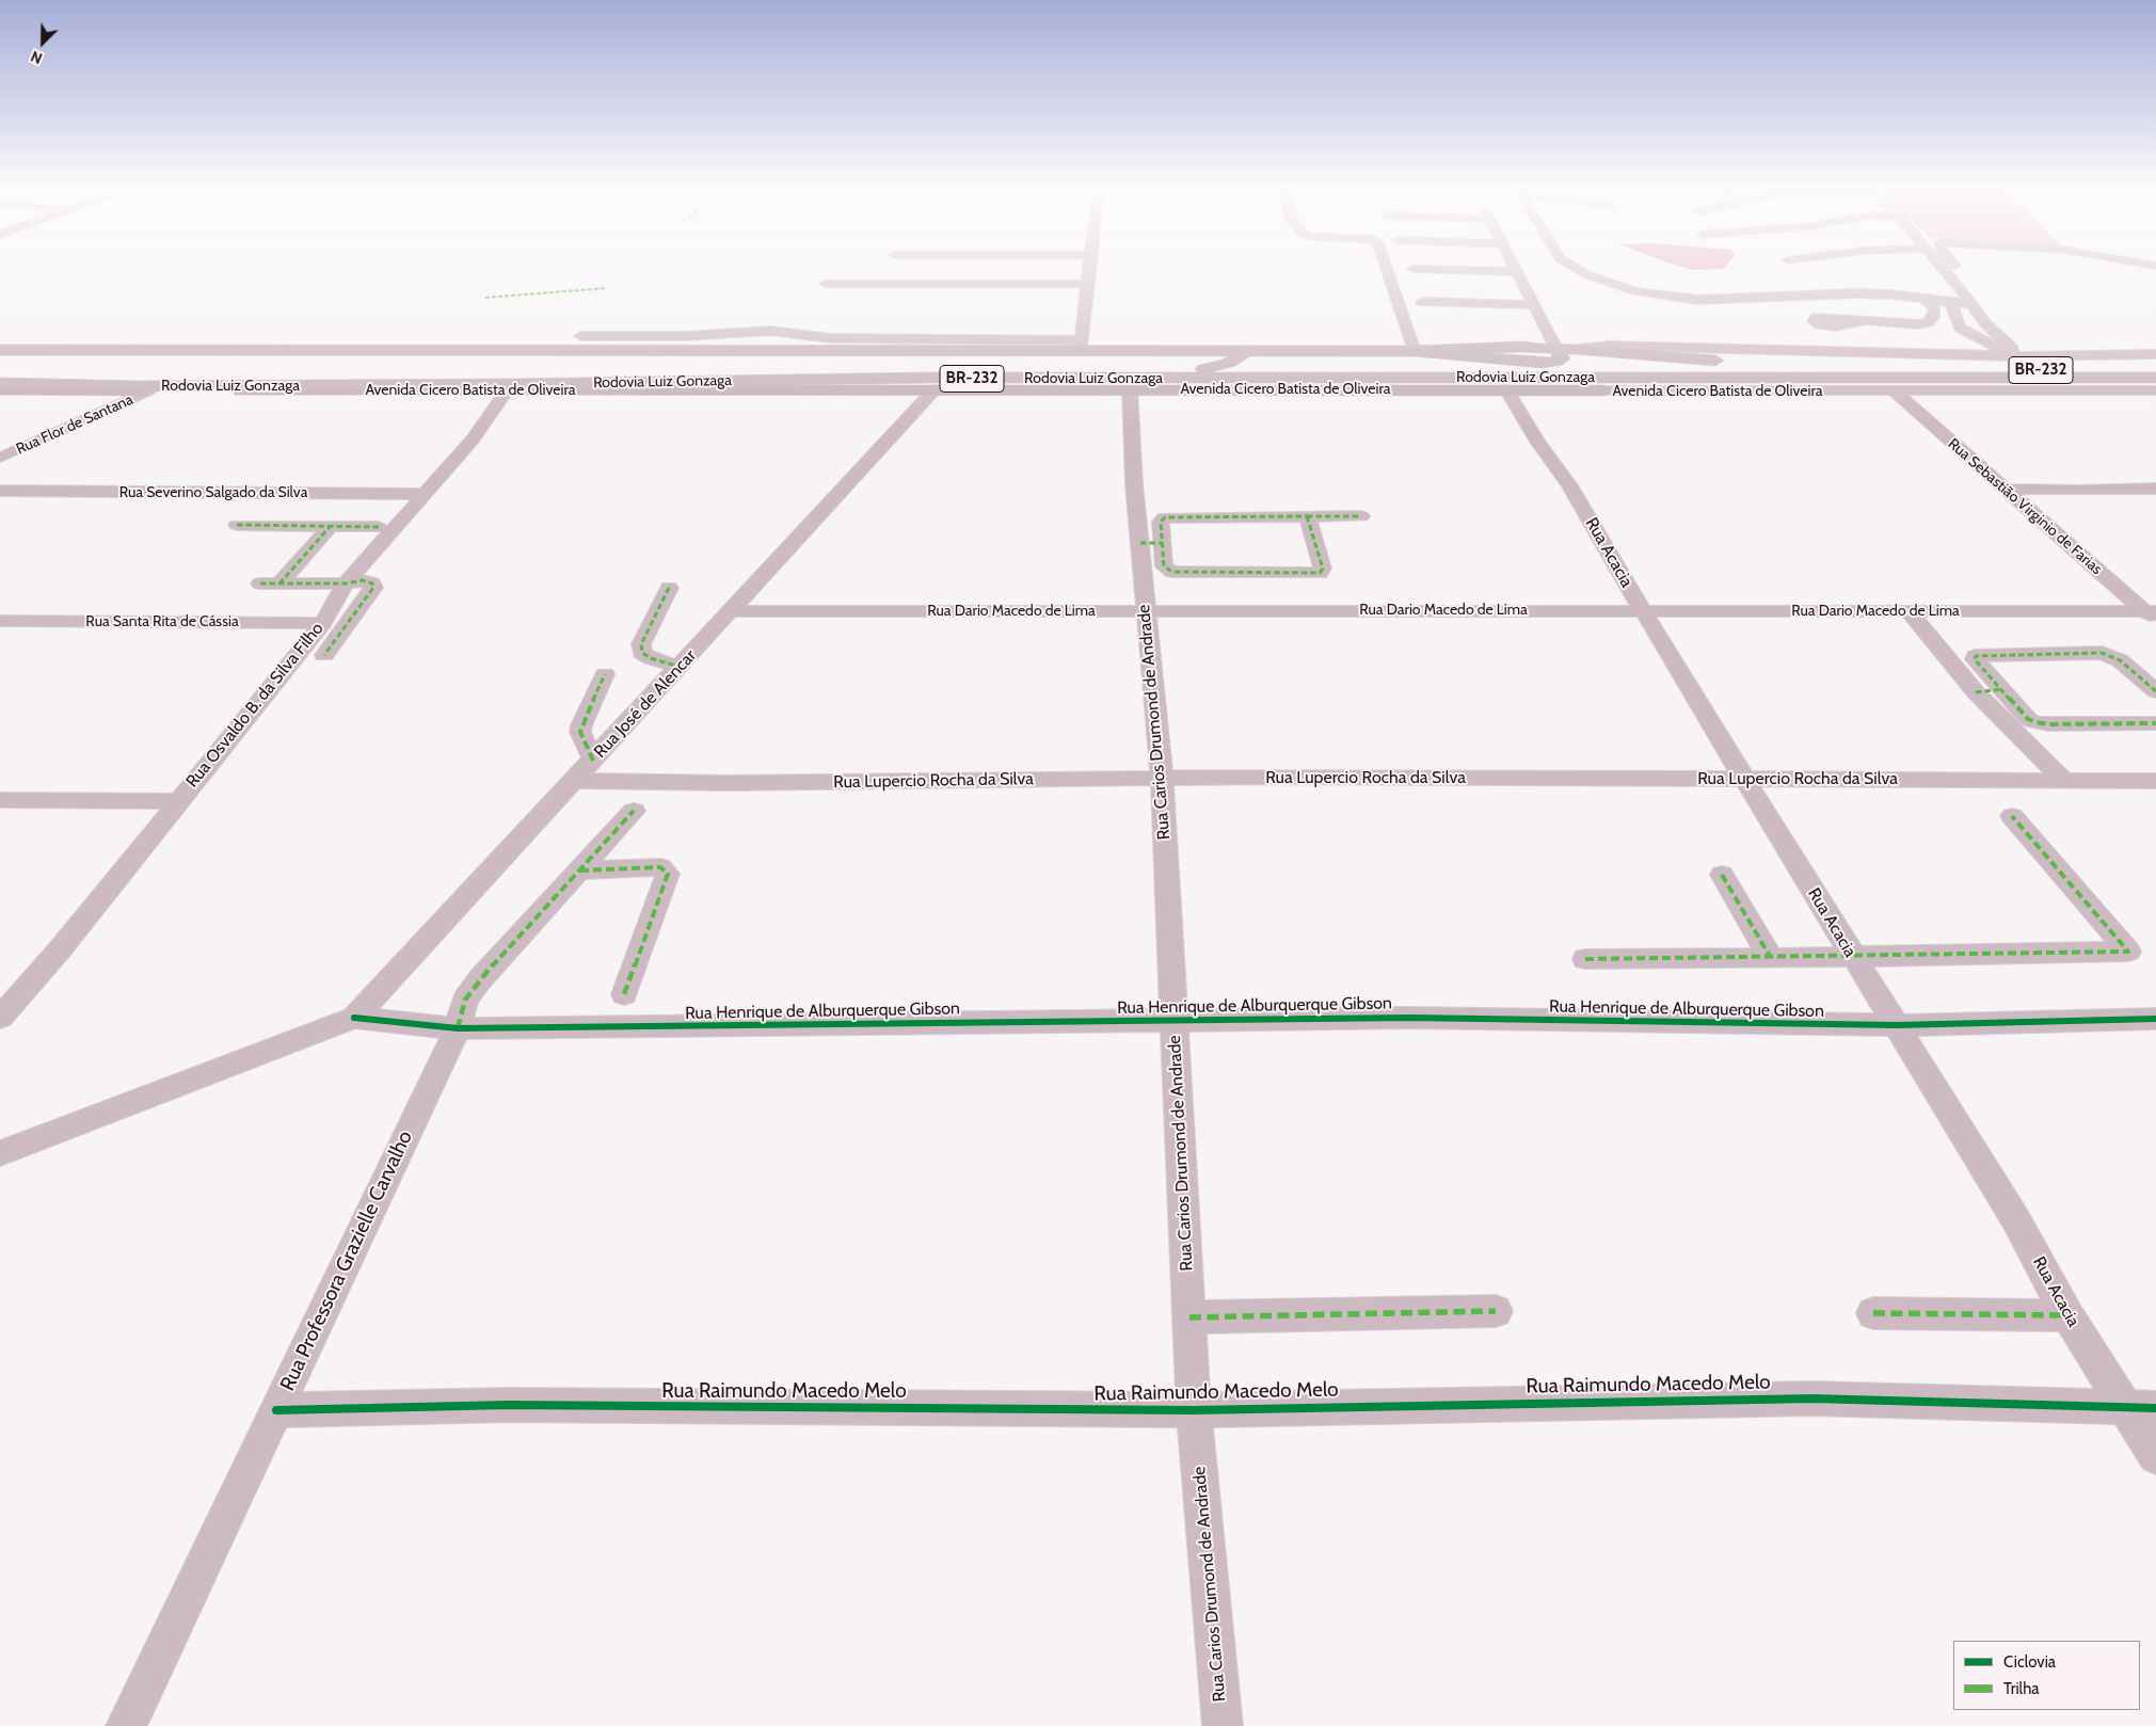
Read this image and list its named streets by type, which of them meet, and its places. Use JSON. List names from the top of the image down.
{
  "streets": {
    "highway": ["BR-232", "Rodovia Luiz Gonzaga"],
    "main road": ["Avenida Cicero Batista de Oliveira"],
    "street": [
      "Rua Flor de Santana",
      "Rua Severino Salgado da Silva",
      "Rua Sebastião Virginio de Farias",
      "Rua Acacia",
      "Rua Dario Macedo de Lima",
      "Rua Santa Rita de Cássia",
      "Rua José de Alencar",
      "Rua Osvaldo B. da Silva Filho",
      "Rua Carios Drumond de Andrade",
      "Rua Lupercio Rocha da Silva",
      "Rua Henrique de Alburquerque Gibson",
      "Rua Professora Grazielle Carvalho",
      "Rua Raimundo Macedo Melo"
    ]
  },
  "crossings": [
    ["Avenida Cicero Batista de Oliveira", "Rua Flor de Santana"],
    ["Avenida Cicero Batista de Oliveira", "Rua Sebastião Virginio de Farias"],
    ["Avenida Cicero Batista de Oliveira", "Rua Acacia"],
    ["Avenida Cicero Batista de Oliveira", "Rua José de Alencar"],
    ["Avenida Cicero Batista de Oliveira", "Rua Osvaldo B. da Silva Filho"],
    ["Avenida Cicero Batista de Oliveira", "Rua Carios Drumond de Andrade"],
    ["Rua Severino Salgado da Silva", "Rua Osvaldo B. da Silva Filho"],
    ["Rua Sebastião Virginio de Farias", "Rua Dario Macedo de Lima"],
    ["Rua Acacia", "Rua Dario Macedo de Lima"],
    ["Rua Acacia", "Rua Lupercio Rocha da Silva"],
    ["Rua Acacia", "Rua Henrique de Alburquerque Gibson"],
    ["Rua Acacia", "Rua Raimundo Macedo Melo"],
    ["Rua Dario Macedo de Lima", "Rua José de Alencar"],
    ["Rua Dario Macedo de Lima", "Rua Carios Drumond de Andrade"],
    ["Rua Santa Rita de Cássia", "Rua Osvaldo B. da Silva Filho"],
    ["Rua José de Alencar", "Rua Lupercio Rocha da Silva"],
    ["Rua José de Alencar", "Rua Henrique de Alburquerque Gibson"],
    ["Rua Carios Drumond de Andrade", "Rua Lupercio Rocha da Silva"],
    ["Rua Carios Drumond de Andrade", "Rua Henrique de Alburquerque Gibson"],
    ["Rua Carios Drumond de Andrade", "Rua Raimundo Macedo Melo"],
    ["Rua Henrique de Alburquerque Gibson", "Rua Professora Grazielle Carvalho"],
    ["Rua Professora Grazielle Carvalho", "Rua Raimundo Macedo Melo"]
  ],
  "legend": ["Ciclovia", "Trilha"],
  "north": "bottom left"
}
